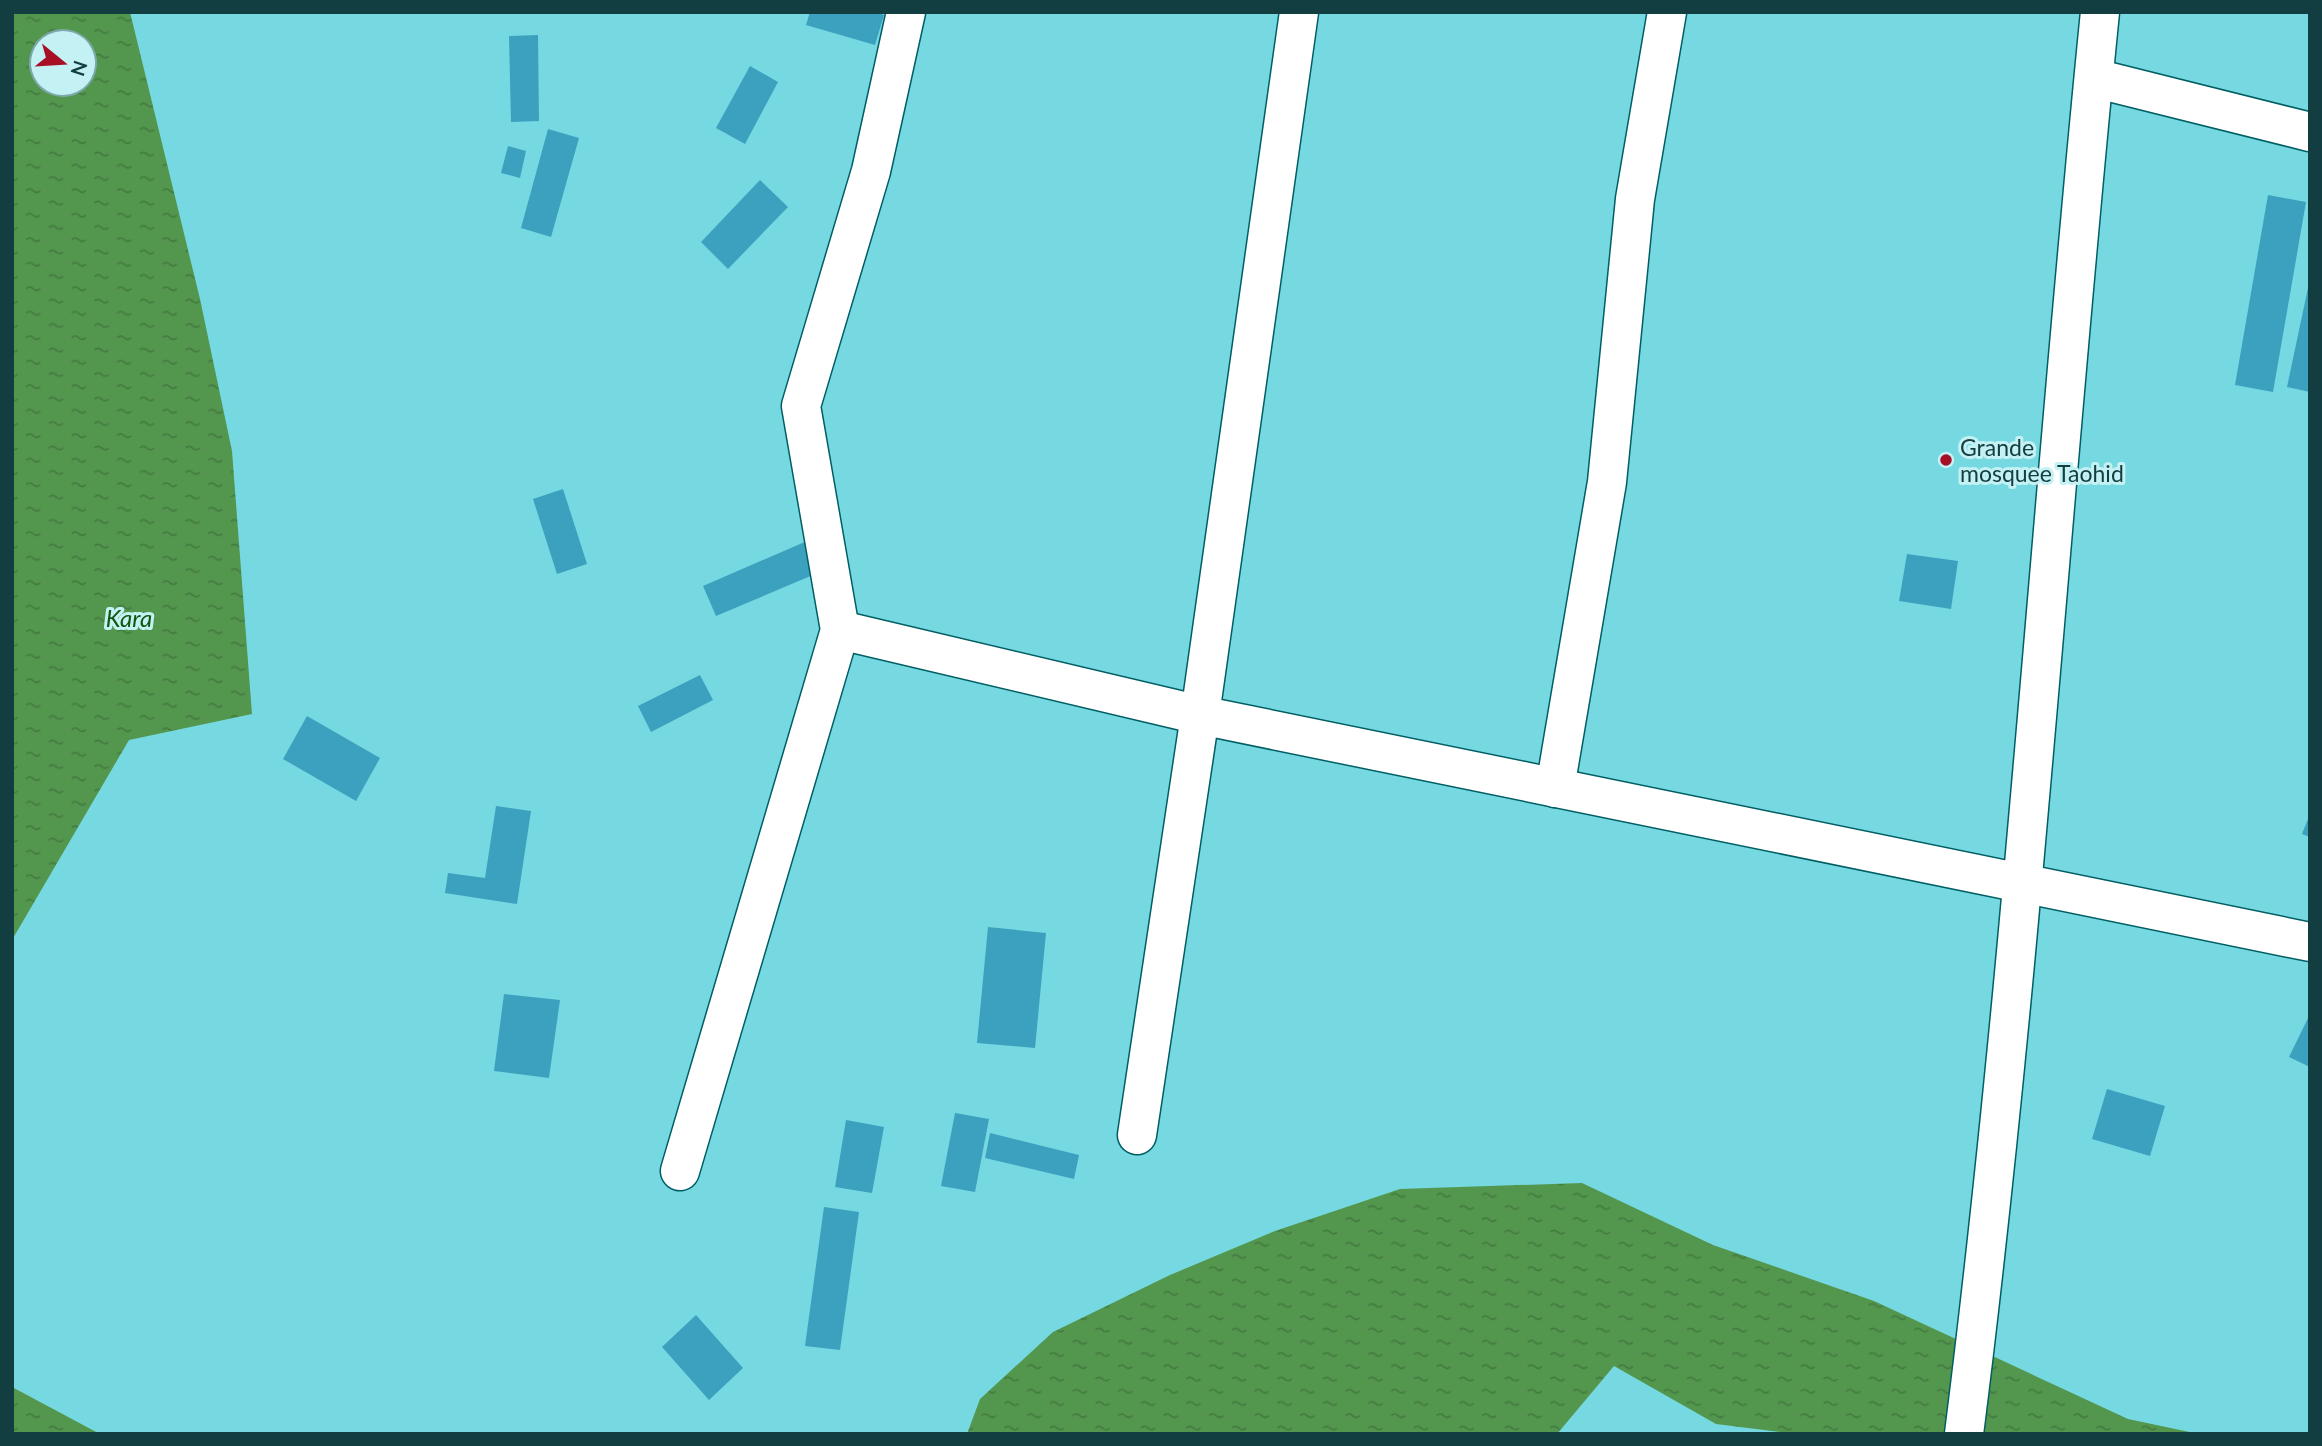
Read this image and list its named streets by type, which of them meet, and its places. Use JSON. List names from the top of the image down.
{
  "water": ["Kara"],
  "places": ["Grande mosquee Taohid"],
  "north": "right"
}
